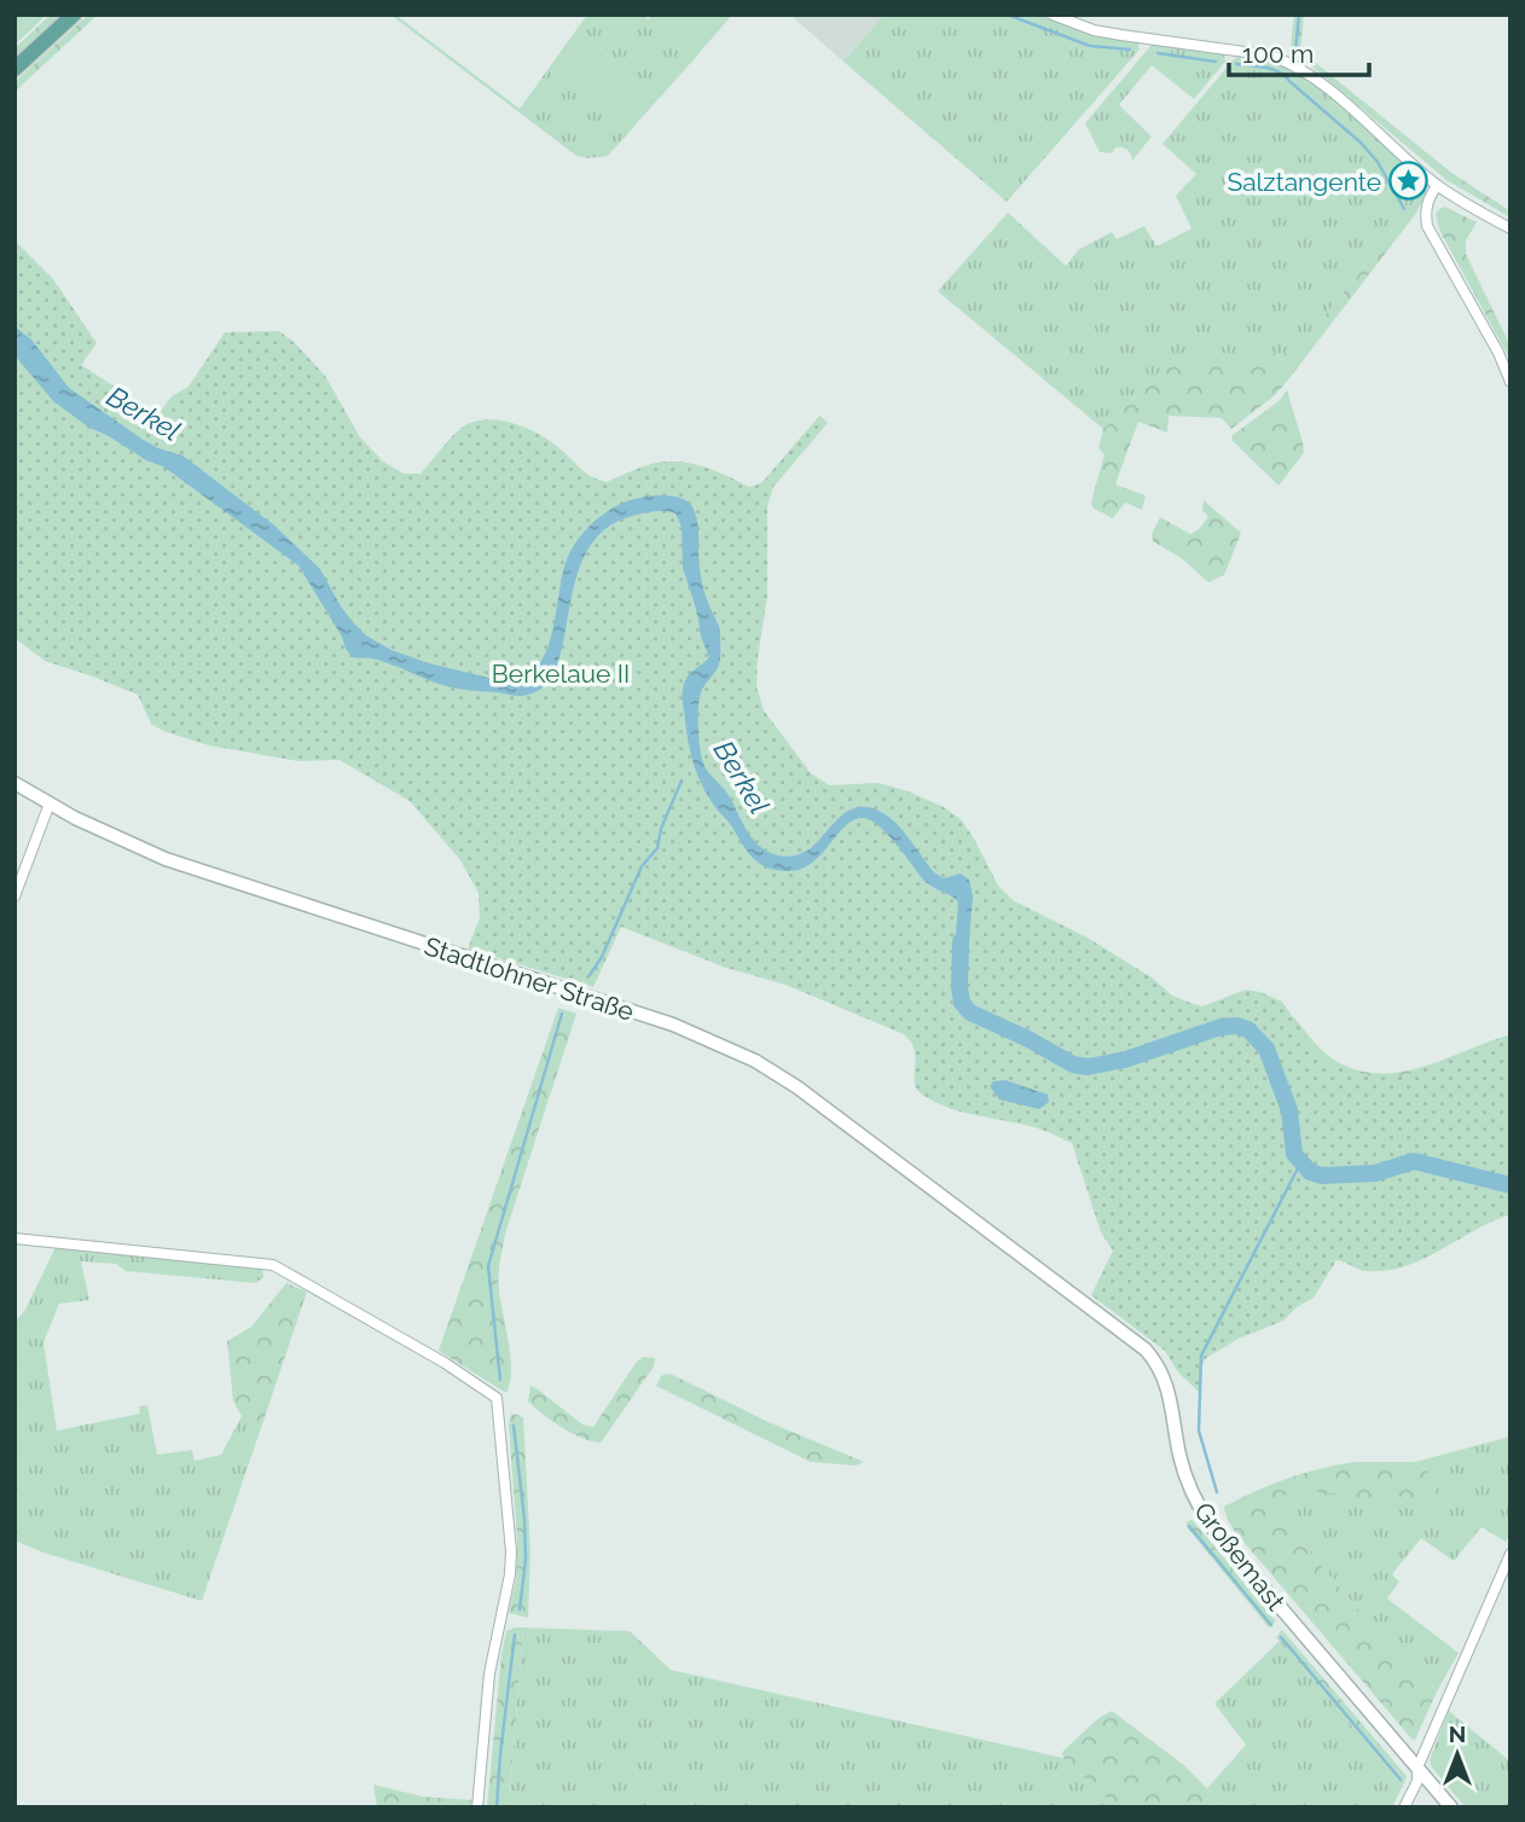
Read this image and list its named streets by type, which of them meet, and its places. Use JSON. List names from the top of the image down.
{
  "streets": {
    "street": ["Stadtlohner Straße", "Großemast"]
  },
  "crossings": [
    ["Stadtlohner Straße", "Großemast"]
  ],
  "water": ["Berkel"],
  "parks": ["Berkelaue II"],
  "places": {
    "place": ["Salztangente"]
  },
  "scale_bar": "100 m",
  "north": "top"
}
